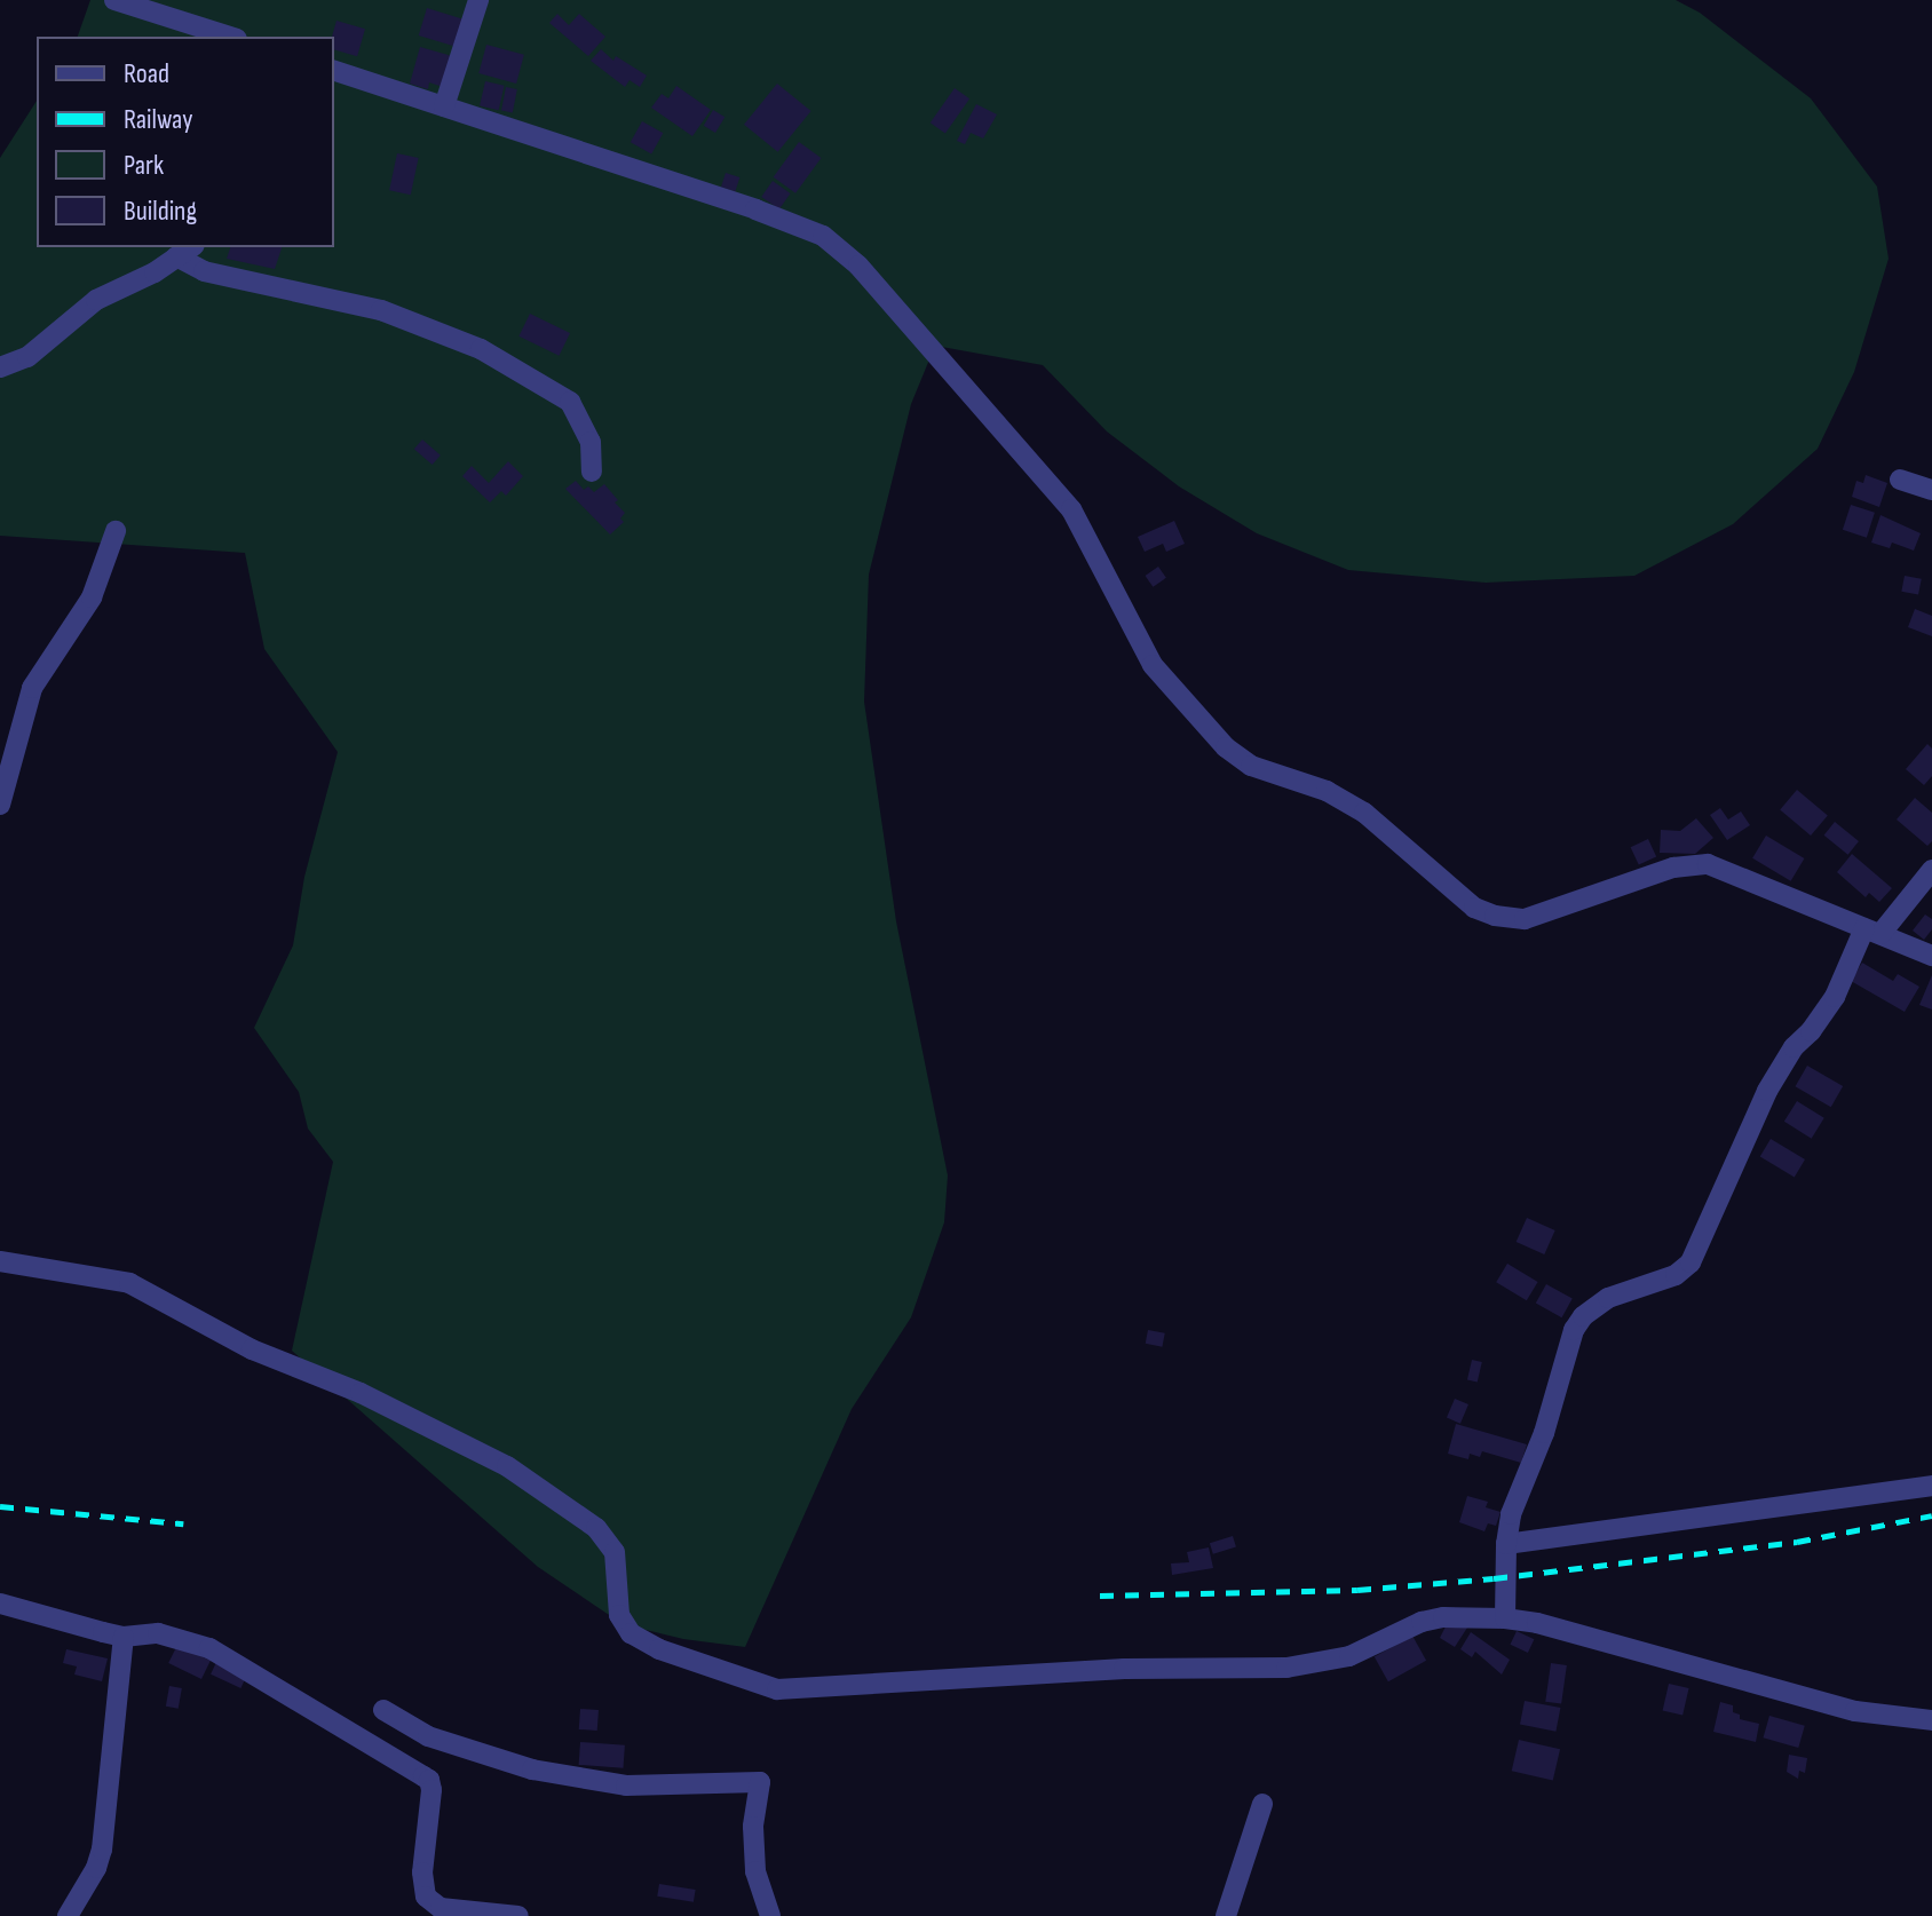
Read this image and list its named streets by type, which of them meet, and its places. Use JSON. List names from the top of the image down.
{
  "legend": [
    "Road",
    "Railway",
    "Park",
    "Building"
  ]
}
